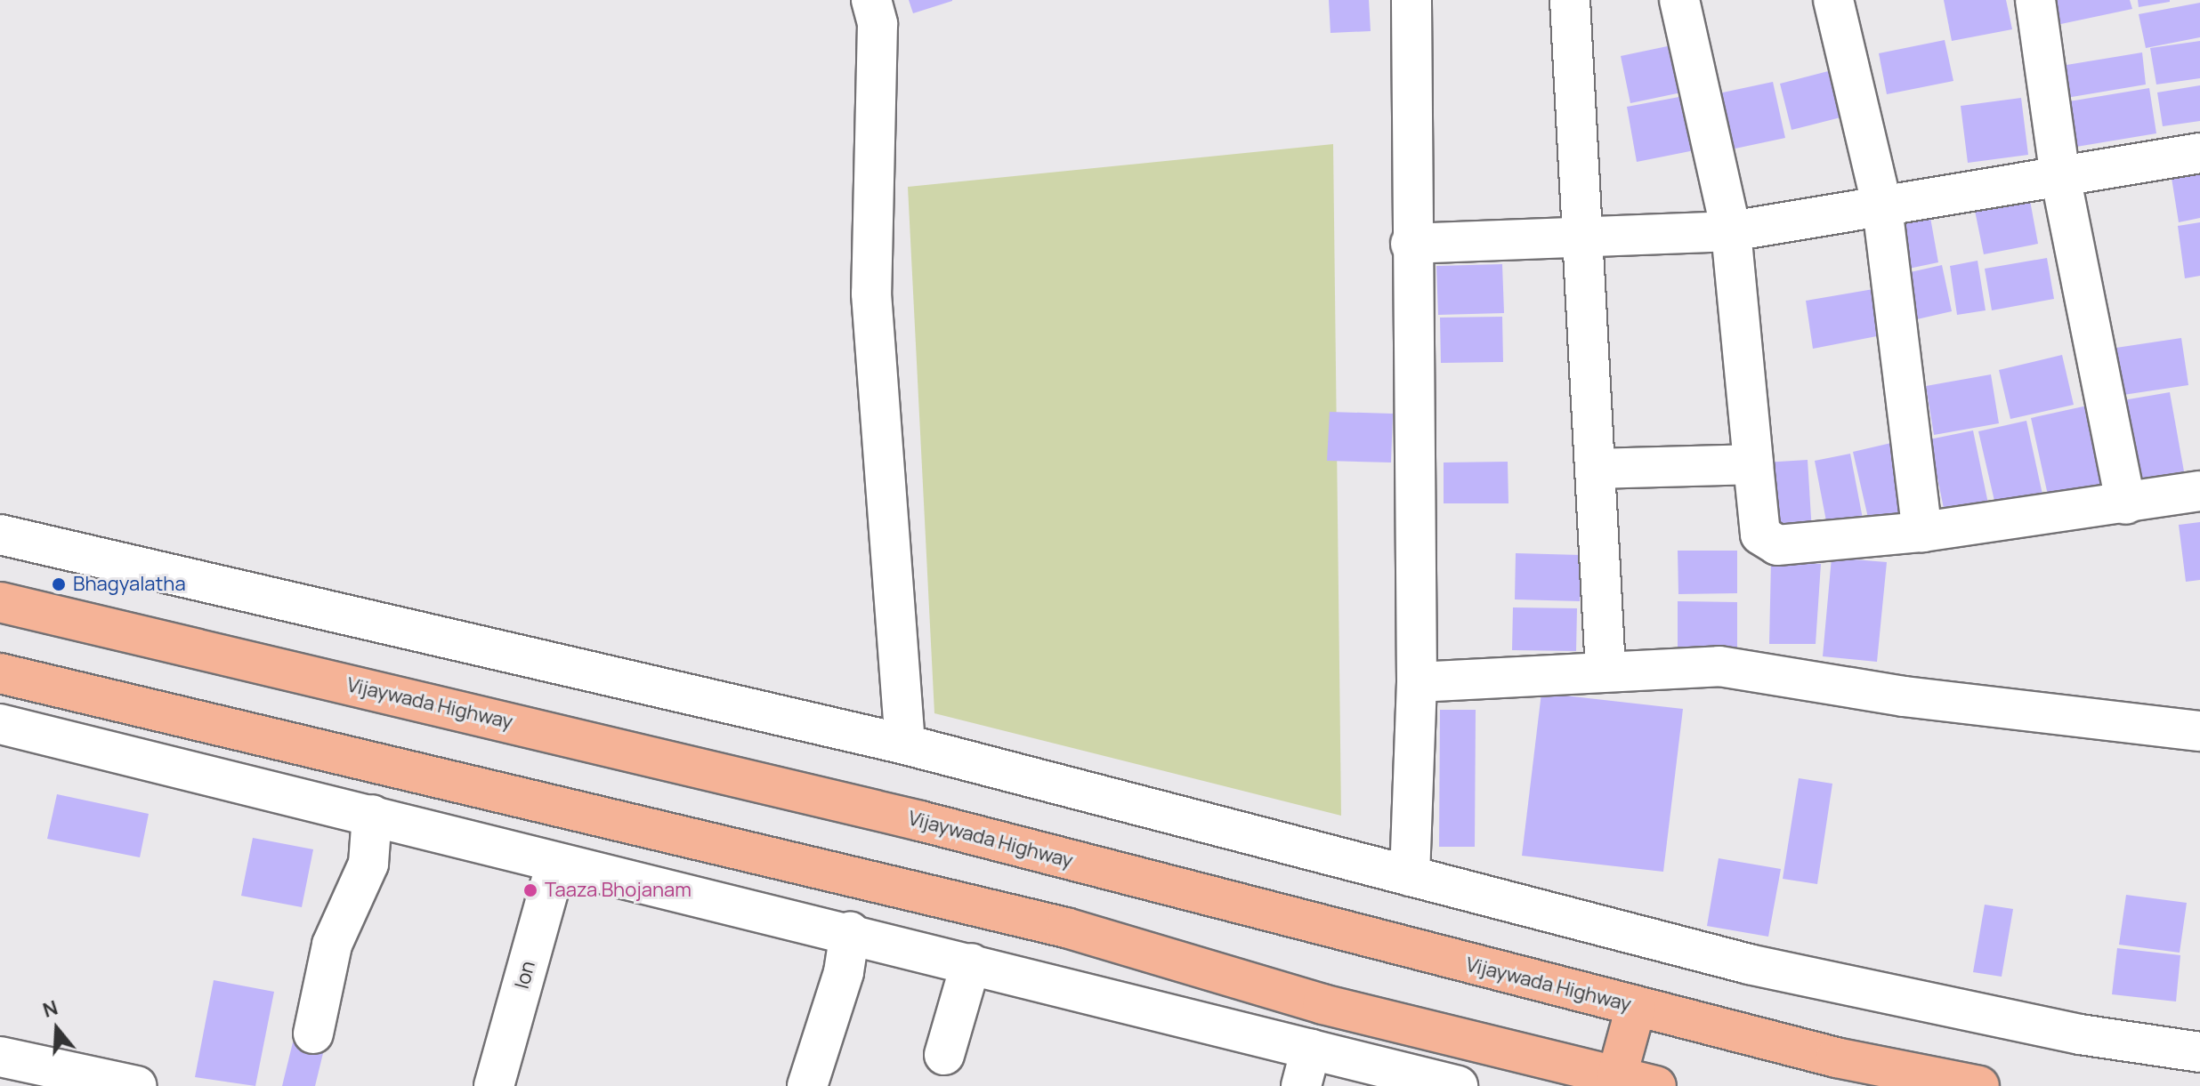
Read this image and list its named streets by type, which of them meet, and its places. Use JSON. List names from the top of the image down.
{
  "streets": {
    "highway": ["Vijaywada Highway"],
    "street": ["Ion"]
  },
  "places": ["Bhagyalatha", "Taaza Bhojanam"],
  "north": "top"
}
